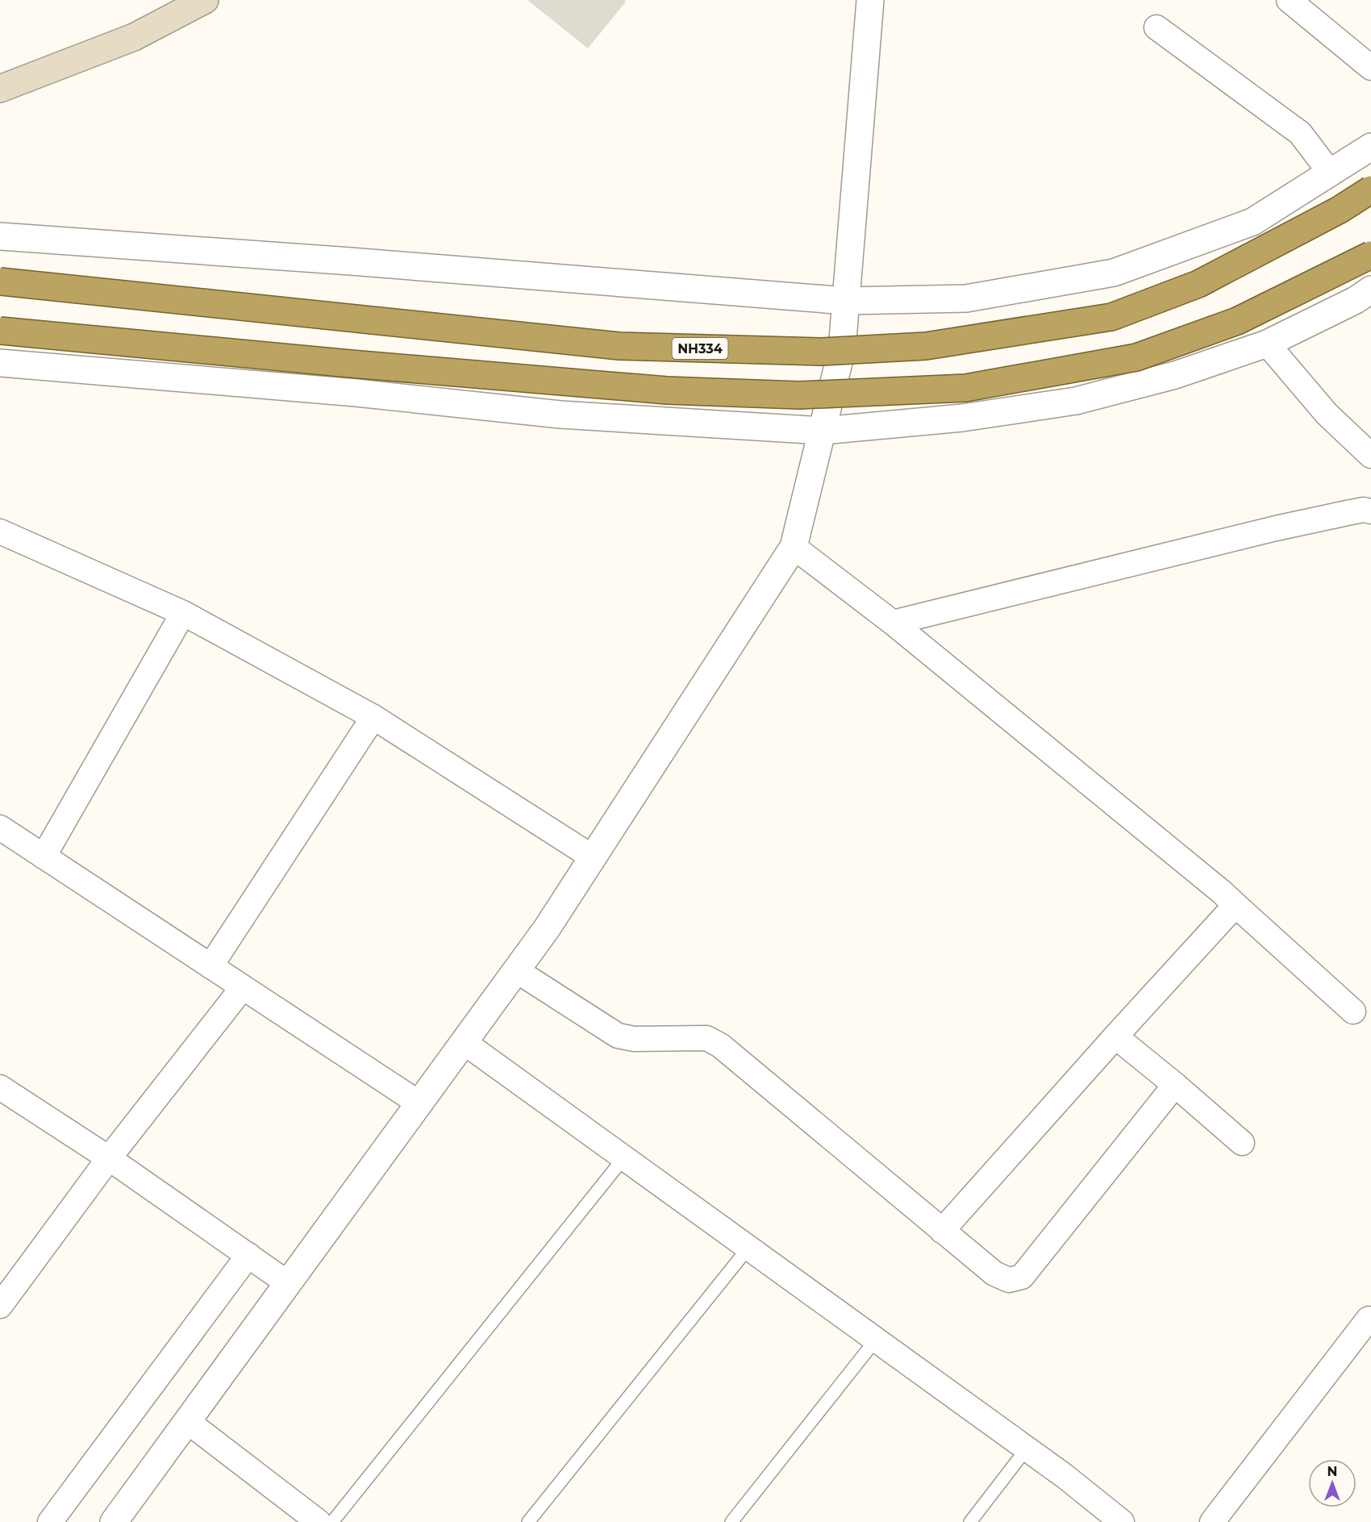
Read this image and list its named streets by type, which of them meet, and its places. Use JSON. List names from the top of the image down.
{
  "streets": {
    "highway": ["NH334"]
  },
  "north": "top"
}
